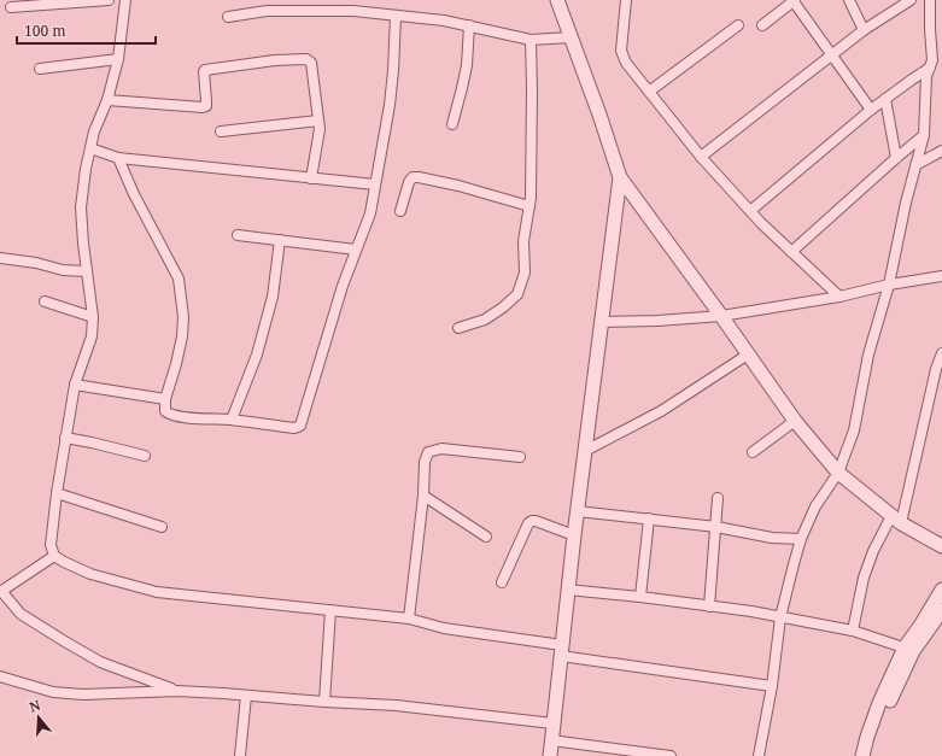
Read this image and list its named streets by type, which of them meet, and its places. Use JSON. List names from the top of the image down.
{
  "scale_bar": "100 m",
  "north": "top"
}
